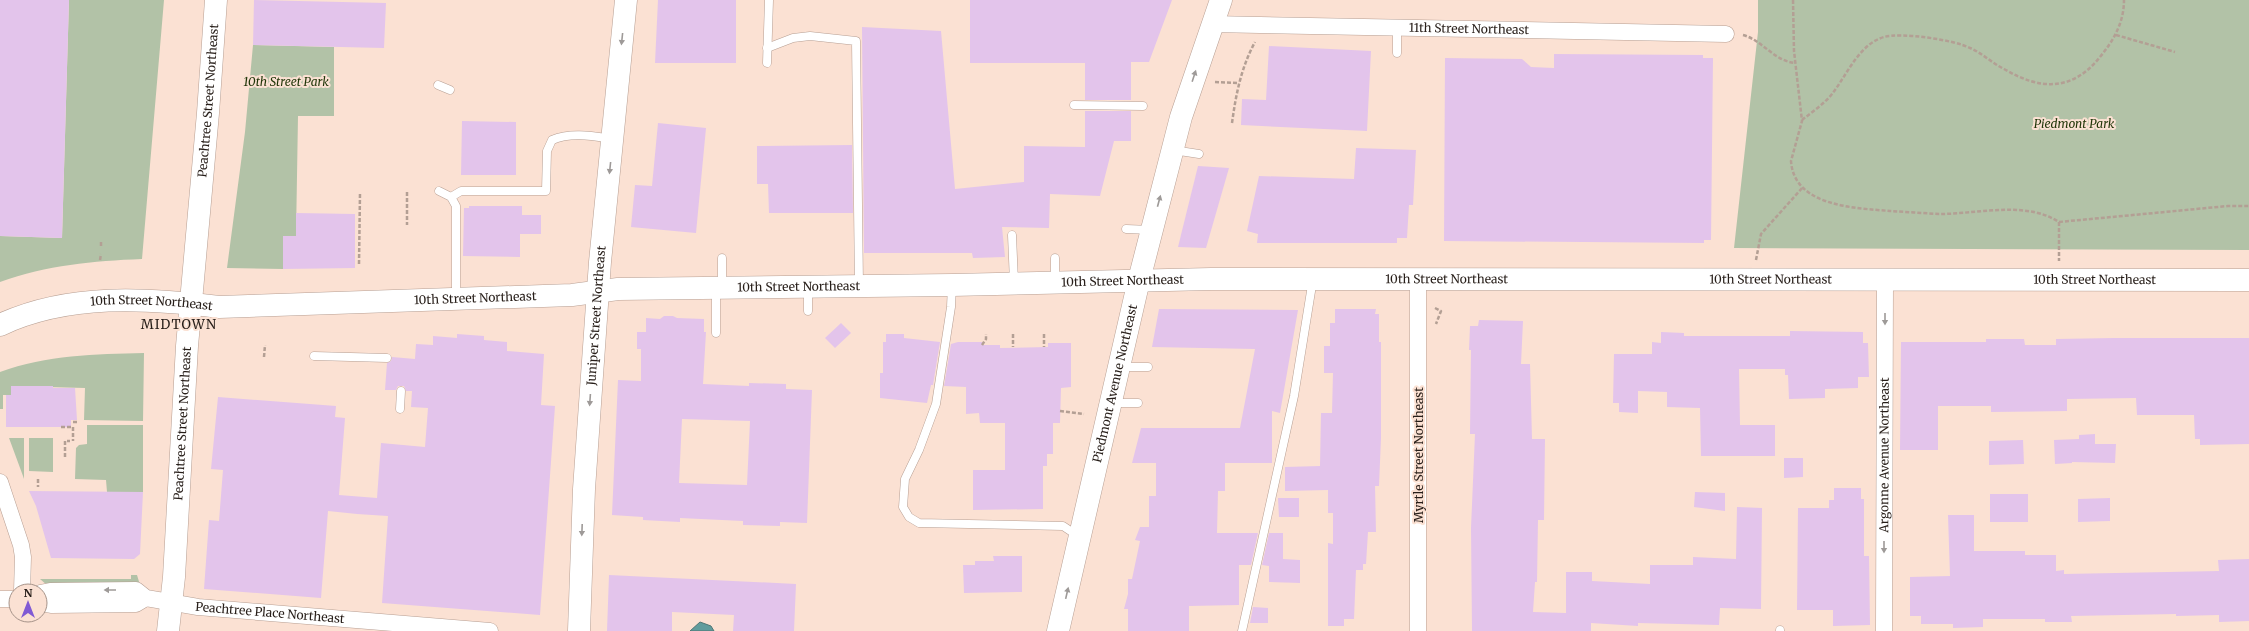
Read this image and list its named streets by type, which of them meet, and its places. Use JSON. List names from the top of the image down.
{
  "streets": {
    "main road": [
      "Peachtree Street Northeast",
      "10th Street Northeast",
      "Juniper Street Northeast",
      "Piedmont Avenue Northeast"
    ],
    "street": [
      "11th Street Northeast",
      "Myrtle Street Northeast",
      "Argonne Avenue Northeast",
      "Peachtree Place Northeast"
    ]
  },
  "crossings": [
    ["11th Street Northeast", "Piedmont Avenue Northeast"],
    ["Peachtree Street Northeast", "10th Street Northeast"],
    ["Peachtree Street Northeast", "Peachtree Place Northeast"],
    ["10th Street Northeast", "Juniper Street Northeast"],
    ["10th Street Northeast", "Piedmont Avenue Northeast"],
    ["10th Street Northeast", "Myrtle Street Northeast"],
    ["10th Street Northeast", "Argonne Avenue Northeast"]
  ],
  "one_way": ["Juniper Street Northeast", "Piedmont Avenue Northeast", "Argonne Avenue Northeast"],
  "districts": ["MIDTOWN"],
  "parks": ["10th Street Park", "Piedmont Park"],
  "north": "top"
}
